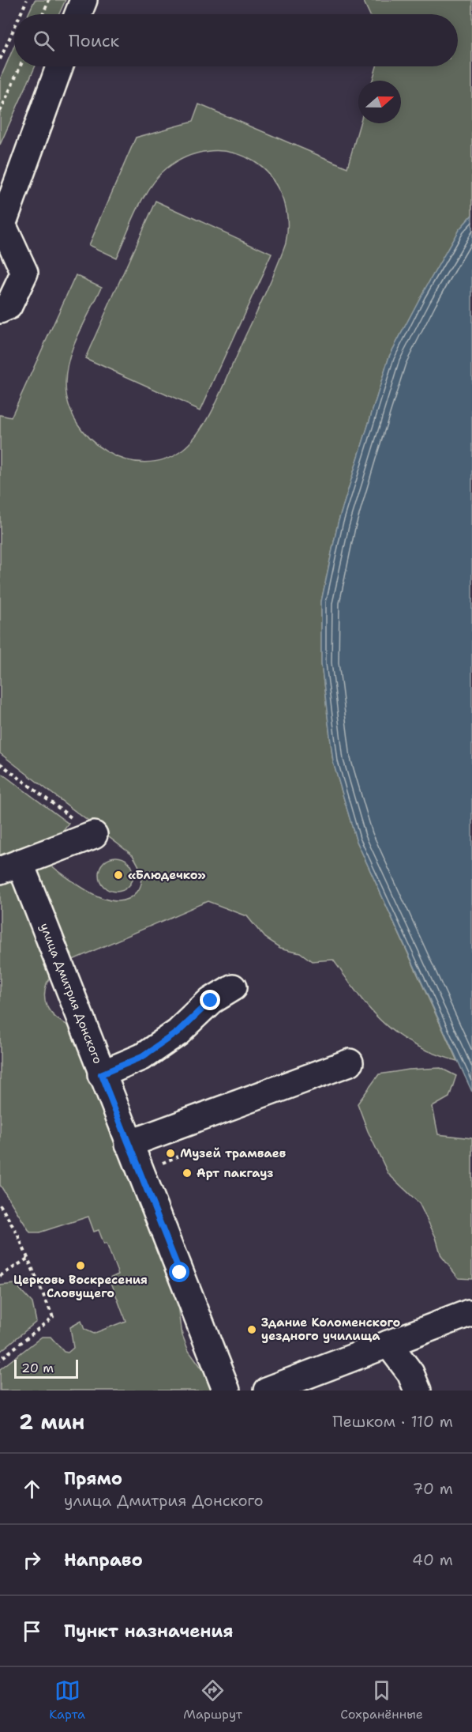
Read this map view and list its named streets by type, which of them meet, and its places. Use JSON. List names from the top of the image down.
{
  "streets": {
    "street": ["улица Дмитрия Донского"]
  },
  "places": [
    "«Блюдечко»",
    "Музей трамваев",
    "Арт пакгауз",
    "Церковь Воскресения Словущего",
    "Здание Коломенского уездного училища"
  ],
  "scale_bar": "20 m",
  "north": "right",
  "page": {
    "search": "Поиск",
    "scale": "20 m",
    "heading": ["2 мин", "Пешком · 110 m"],
    "list": [
      ["Прямо", "улица Дмитрия Донского", "70 m"],
      ["Направо", "40 m"],
      "Пункт назначения"
    ],
    "nav": ["Карта", "Маршрут", "Сохранённые"]
  }
}
